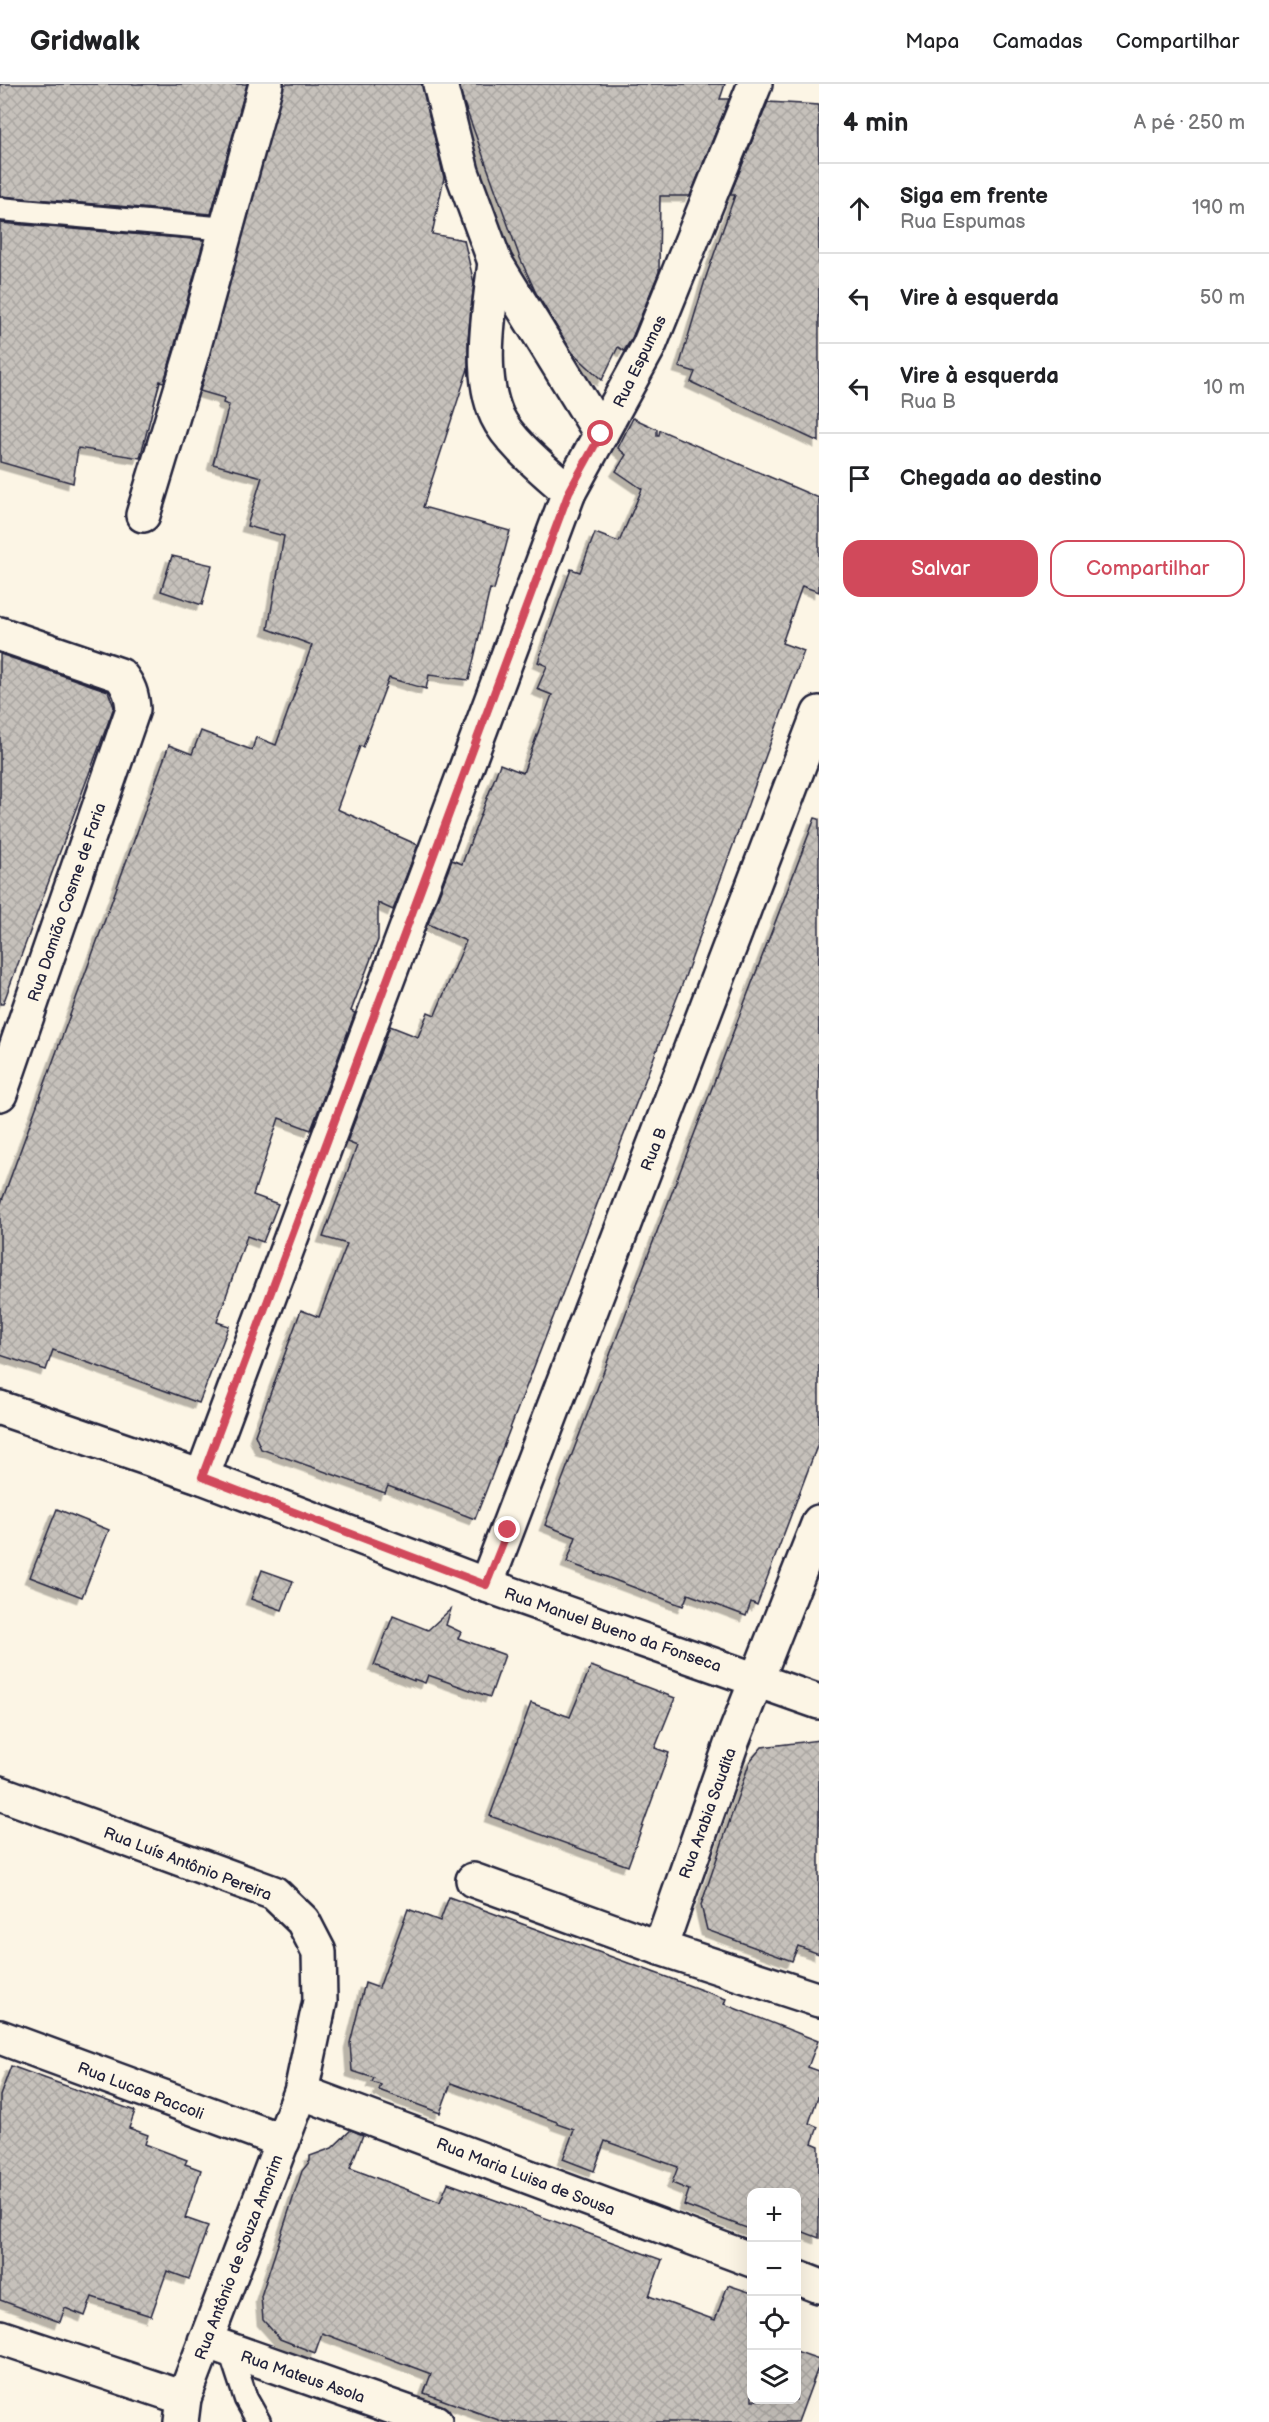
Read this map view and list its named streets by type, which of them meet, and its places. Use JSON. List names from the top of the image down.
{
  "streets": {
    "street": [
      "Rua Espumas",
      "Rua Damião Cosme de Faria",
      "Rua B",
      "Rua Manuel Bueno da Fonseca",
      "Rua Arabia Saudita",
      "Rua Luís Antônio Pereira",
      "Rua Lucas Paccoli",
      "Rua Maria Luisa de Sousa",
      "Rua Antônio de Souza Amorim",
      "Rua Mateus Asola"
    ]
  },
  "crossings": [
    ["Rua Espumas", "Rua Manuel Bueno da Fonseca"],
    ["Rua B", "Rua Manuel Bueno da Fonseca"],
    ["Rua Manuel Bueno da Fonseca", "Rua Arabia Saudita"],
    ["Rua Luís Antônio Pereira", "Rua Maria Luisa de Sousa"],
    ["Rua Luís Antônio Pereira", "Rua Antônio de Souza Amorim"],
    ["Rua Lucas Paccoli", "Rua Antônio de Souza Amorim"],
    ["Rua Maria Luisa de Sousa", "Rua Antônio de Souza Amorim"],
    ["Rua Antônio de Souza Amorim", "Rua Mateus Asola"]
  ],
  "page": {
    "header": "Gridwalk",
    "nav": ["Mapa", "Camadas", "Compartilhar"],
    "heading": ["4 min", "A pé · 250 m"],
    "list": [
      ["Siga em frente", "Rua Espumas", "190 m"],
      ["Vire à esquerda", "50 m"],
      ["Vire à esquerda", "Rua B", "10 m"],
      "Chegada ao destino"
    ],
    "buttons": ["Salvar", "Compartilhar"],
    "map_buttons": ["+", "−"]
  }
}
